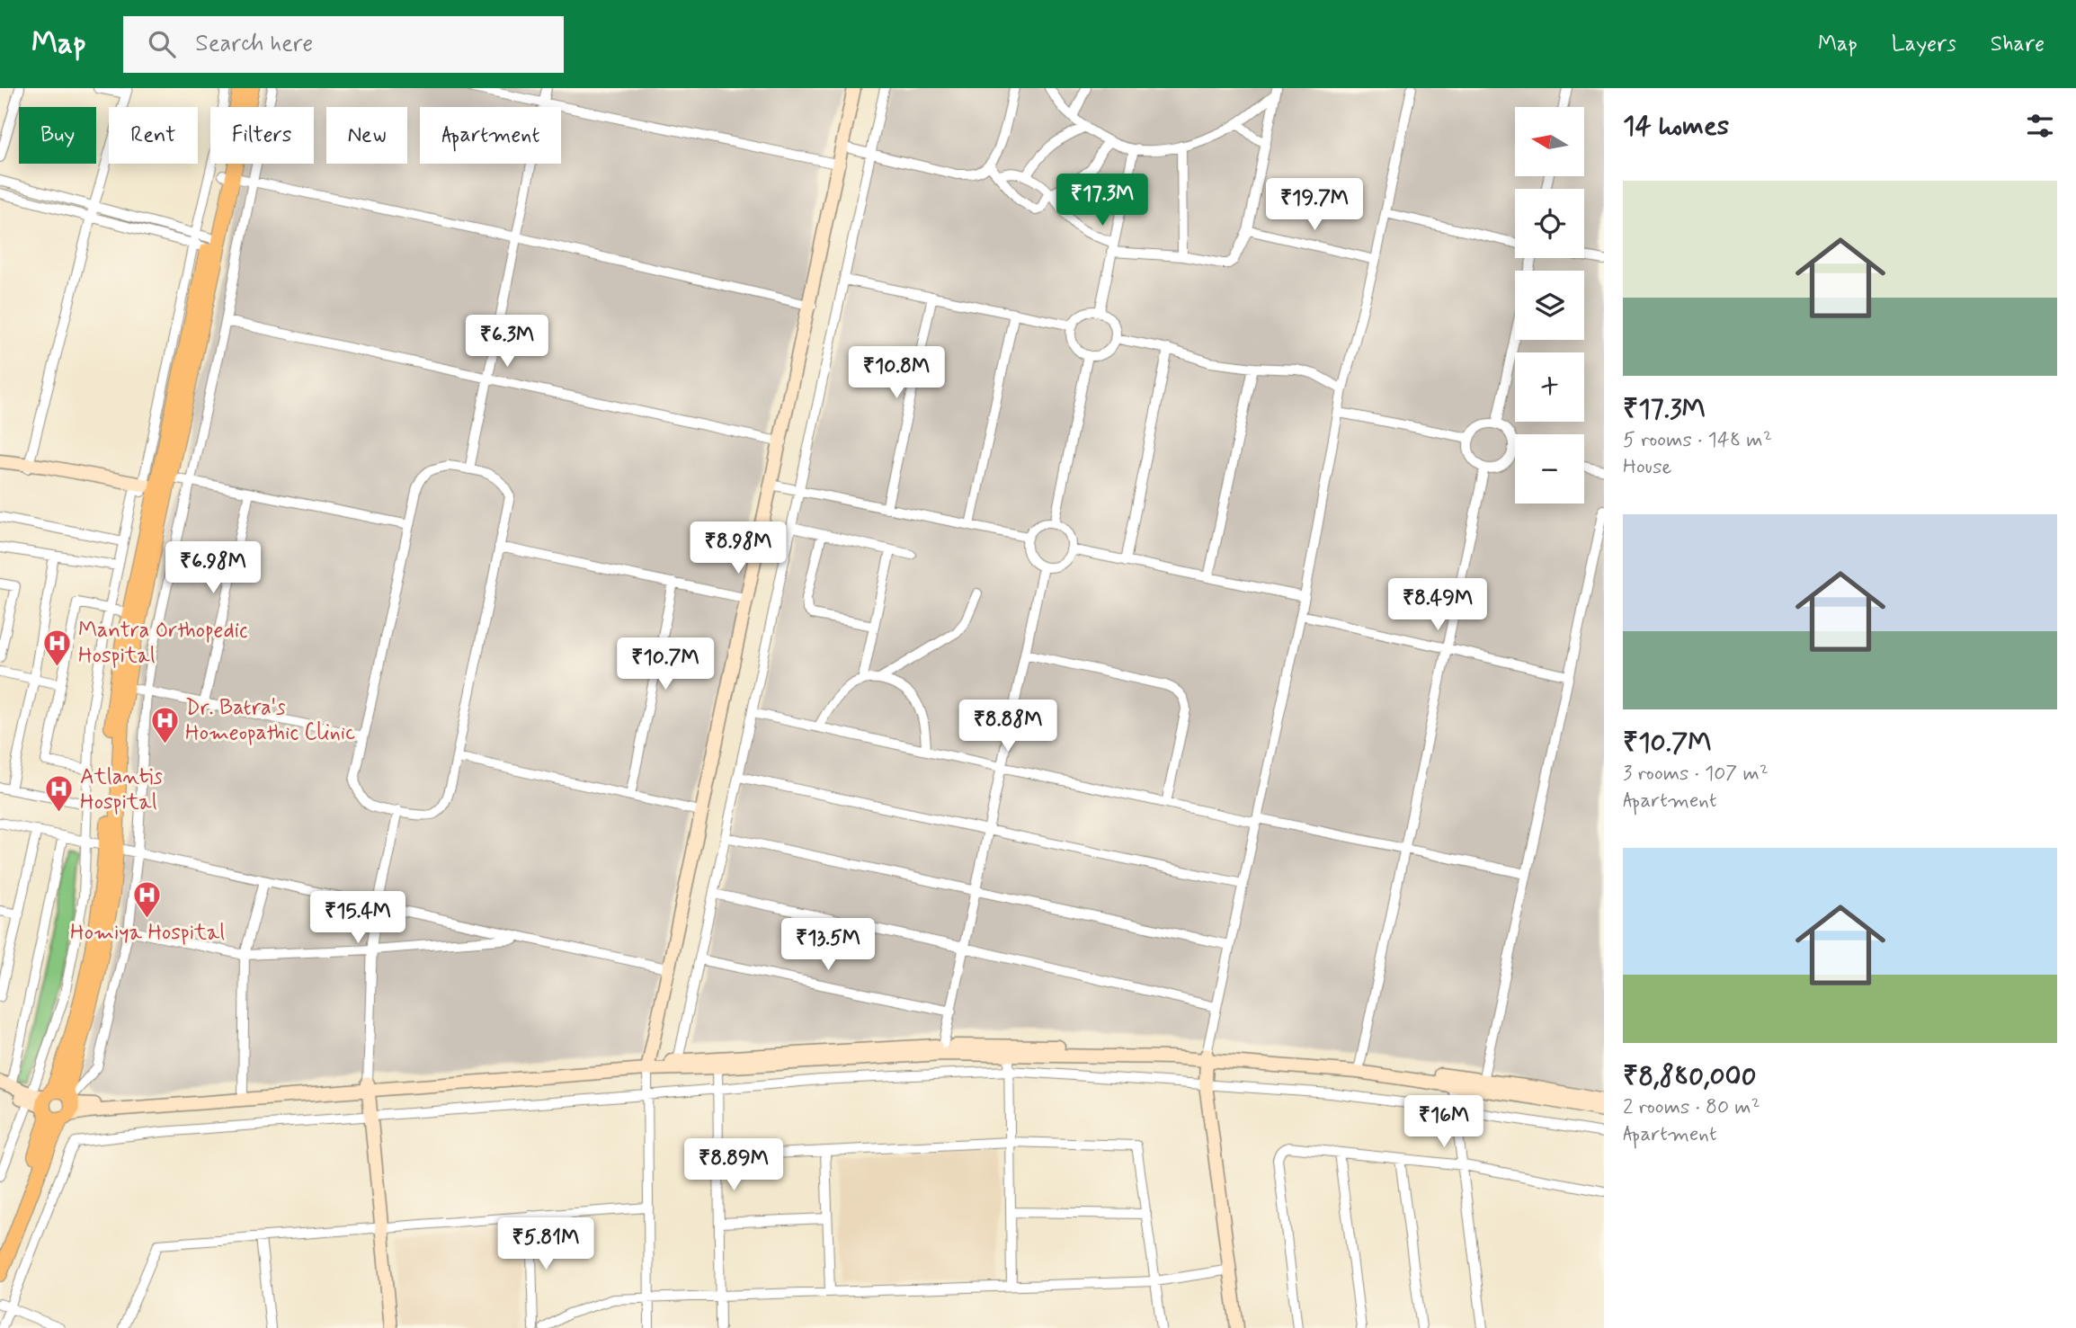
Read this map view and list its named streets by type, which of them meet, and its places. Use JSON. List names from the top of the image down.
{
  "places": {
    "hospital": [
      "Mantra Orthopedic Hospital",
      "Dr. Batra's Homeopathic Clinic",
      "Atlantis Hospital",
      "Homiya Hospital"
    ]
  },
  "north": "left",
  "page": {
    "header": "Map",
    "search": "Search here",
    "nav": ["Map", "Layers", "Share"],
    "heading": "14 homes",
    "map_buttons": ["+", "−"],
    "chip": [
      "Buy",
      "Rent",
      "Filters",
      "New",
      "Apartment"
    ],
    "list": [
      {
        "name": "₹17.3M",
        "note": "5 rooms · 148 m² · House"
      },
      {
        "name": "₹10.7M",
        "note": "3 rooms · 107 m² · Apartment"
      },
      {
        "name": "₹8,880,000",
        "note": "2 rooms · 80 m² · Apartment"
      }
    ],
    "price": [
      "₹17.3M",
      "₹19.7M",
      "₹6.3M",
      "₹10.8M",
      "₹8.98M",
      "₹6.98M",
      "₹8.49M",
      "₹10.7M",
      "₹8.88M",
      "₹15.4M",
      "₹13.5M",
      "₹16M",
      "₹8.89M",
      "₹5.81M"
    ]
  }
}
